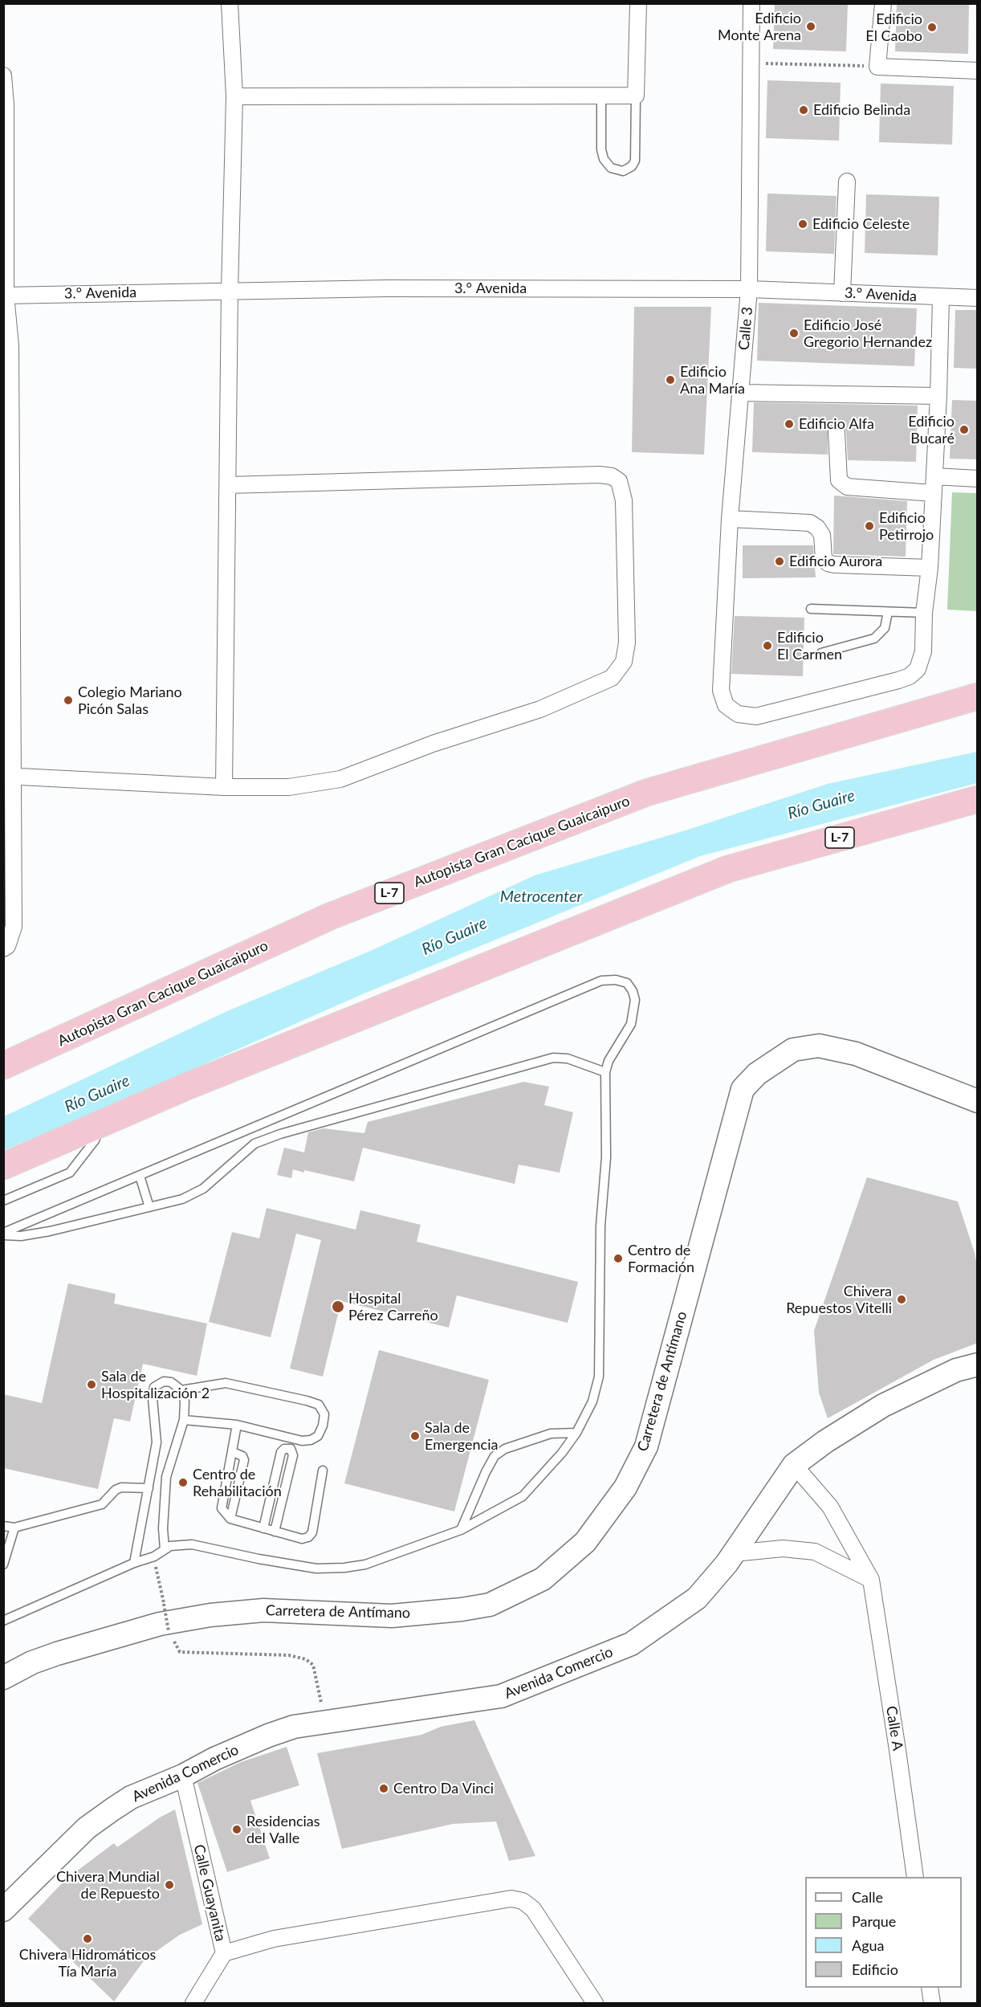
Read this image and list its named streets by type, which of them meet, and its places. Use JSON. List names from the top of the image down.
{
  "streets": {
    "highway": ["L-7", "Autopista Gran Cacique Guaicaipuro"],
    "main road": ["Carretera de Antímano", "Avenida Comercio"],
    "street": [
      "3.° Avenida",
      "Calle 3",
      "Calle A",
      "Calle Guayanita"
    ]
  },
  "crossings": [
    ["3.° Avenida", "Calle 3"],
    ["Avenida Comercio", "Calle Guayanita"]
  ],
  "water": ["Río Guaire", "Metrocenter"],
  "places": [
    "Edificio Monte Arena",
    "Edificio El Caobo",
    "Edificio Belinda",
    "Edificio Celeste",
    "Edificio José Gregorio Hernandez",
    "Edificio Ana María",
    "Edificio Alfa",
    "Edificio Bucaré",
    "Edificio Petirrojo",
    "Edificio Aurora",
    "Edificio El Carmen",
    "Colegio Mariano Picón Salas",
    "Centro de Formación",
    "Chivera Repuestos Vitelli",
    "Hospital Pérez Carreño",
    "Sala de Hospitalización 2",
    "Sala de Emergencia",
    "Centro de Rehabilitación",
    "Centro Da Vinci",
    "Residencias del Valle",
    "Chivera Mundial de Repuesto",
    "Chivera Hidromáticos Tía María"
  ],
  "legend": [
    "Calle",
    "Parque",
    "Agua",
    "Edificio"
  ]
}
